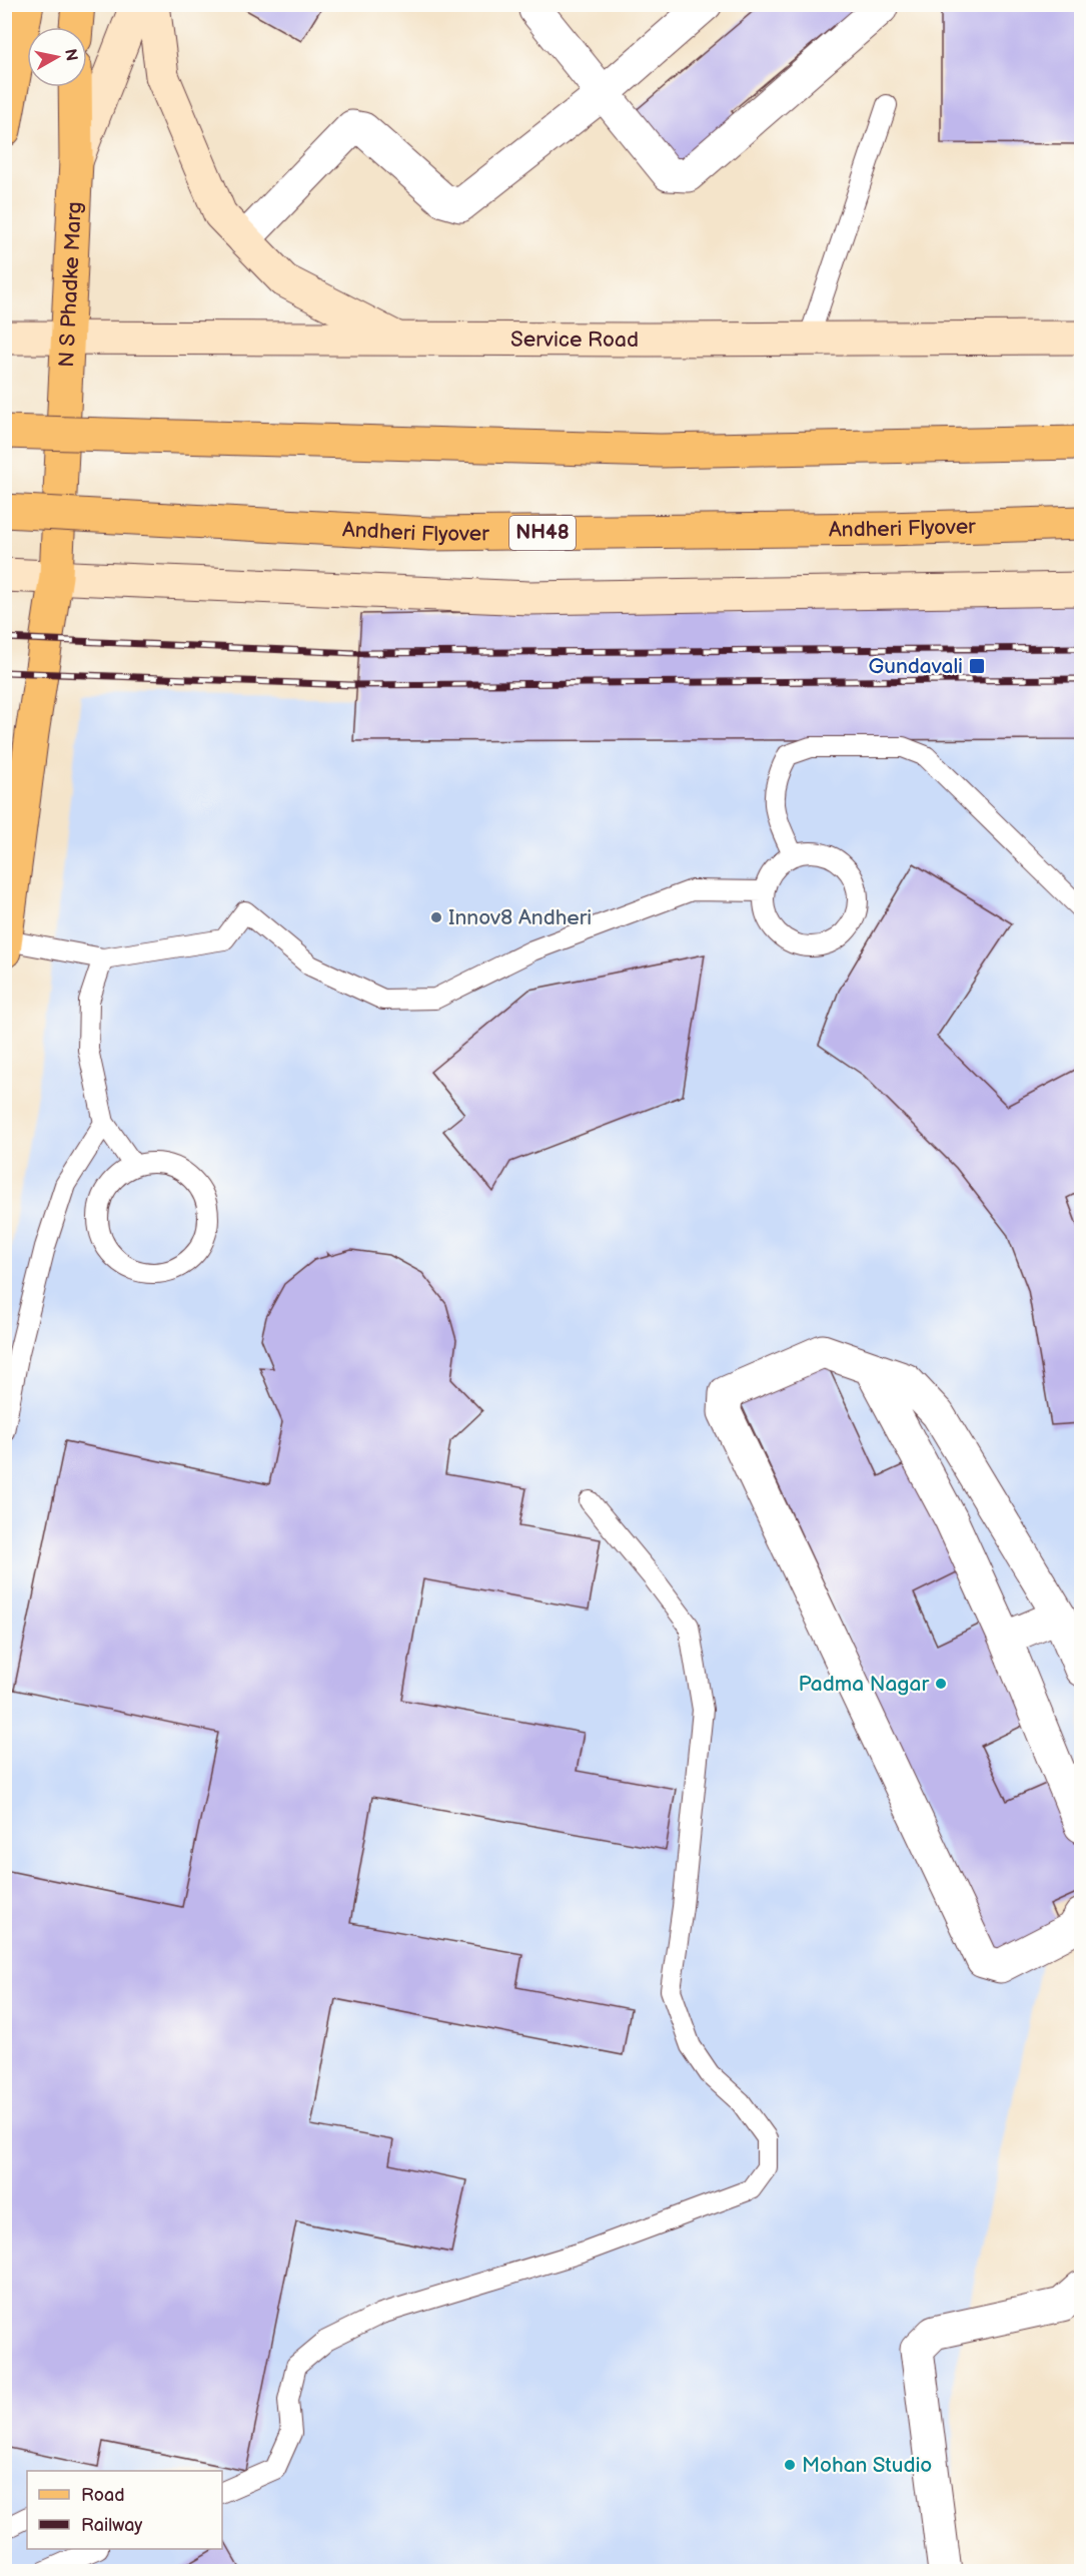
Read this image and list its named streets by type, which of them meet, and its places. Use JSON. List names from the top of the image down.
{
  "streets": {
    "main road": ["N S Phadke Marg", "Andheri Flyover", "NH48"],
    "street": ["Service Road"]
  },
  "crossings": [
    ["N S Phadke Marg", "Service Road"]
  ],
  "places": {
    "transit": ["Gundavali"],
    "other": ["Innov8 Andheri", "Padma Nagar", "Mohan Studio"]
  },
  "legend": ["Road", "Railway"],
  "north": "right"
}
